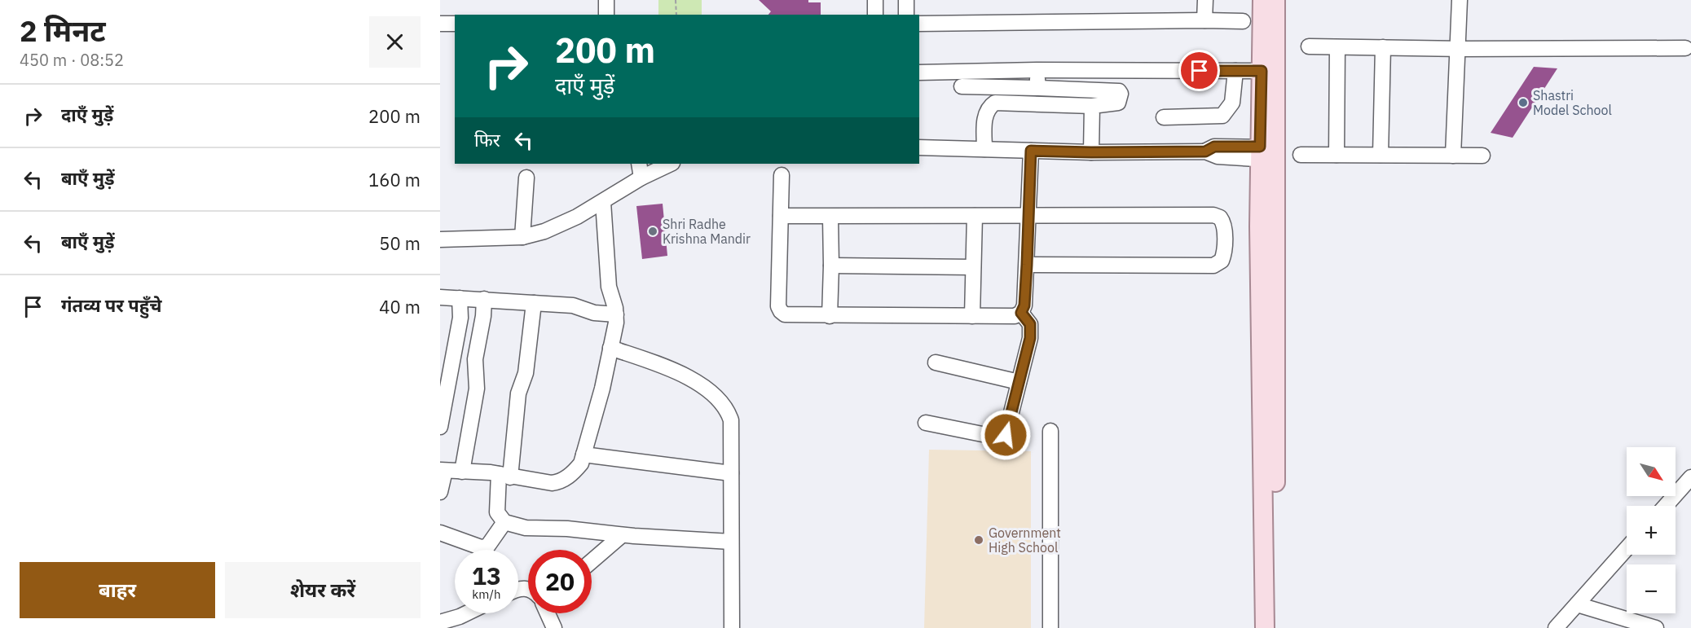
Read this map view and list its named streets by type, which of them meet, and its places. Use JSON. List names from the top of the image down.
{
  "places": ["Shastri Model School", "Shri Radhe Krishna Mandir", "Government High School"],
  "north": "bottom right",
  "page": {
    "heading": ["2 मिनट", "450 m · 08:52"],
    "turn": ["200 m", "दाएँ मुड़ें"],
    "list": [
      {
        "name": "दाएँ मुड़ें",
        "value": "200 m"
      },
      {
        "name": "बाएँ मुड़ें",
        "value": "160 m"
      },
      {
        "name": "बाएँ मुड़ें",
        "value": "50 m"
      },
      {
        "name": "गंतव्य पर पहुँचे",
        "value": "40 m"
      }
    ],
    "then": "फिर",
    "map_buttons": ["+", "−"],
    "speed": "13 km/h",
    "limit": "20",
    "buttons": ["बाहर", "शेयर करें"]
  }
}
